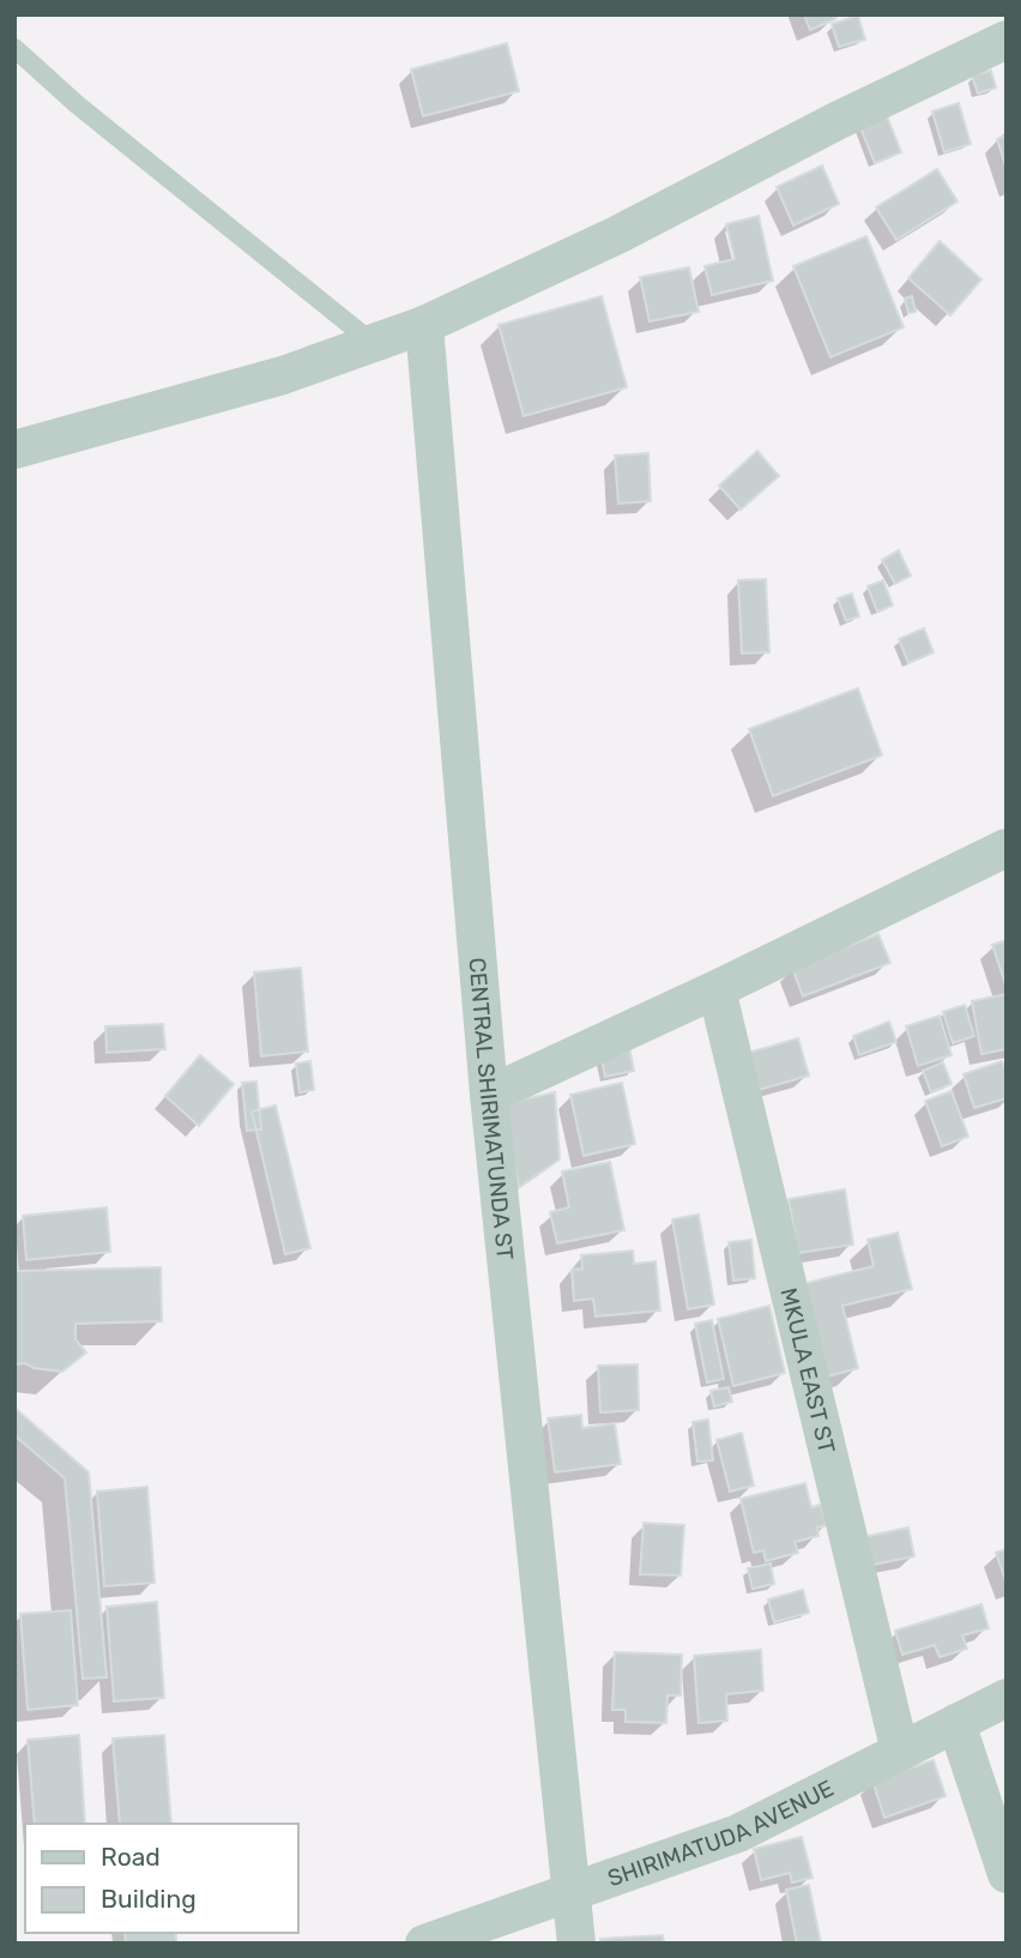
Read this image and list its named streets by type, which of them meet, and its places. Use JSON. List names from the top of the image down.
{
  "streets": {
    "street": ["CENTRAL SHIRIMATUNDA ST", "MKULA EAST ST", "SHIRIMATUDA AVENUE"]
  },
  "crossings": [
    ["CENTRAL SHIRIMATUNDA ST", "SHIRIMATUDA AVENUE"],
    ["MKULA EAST ST", "SHIRIMATUDA AVENUE"]
  ],
  "legend": ["Road", "Building"]
}
